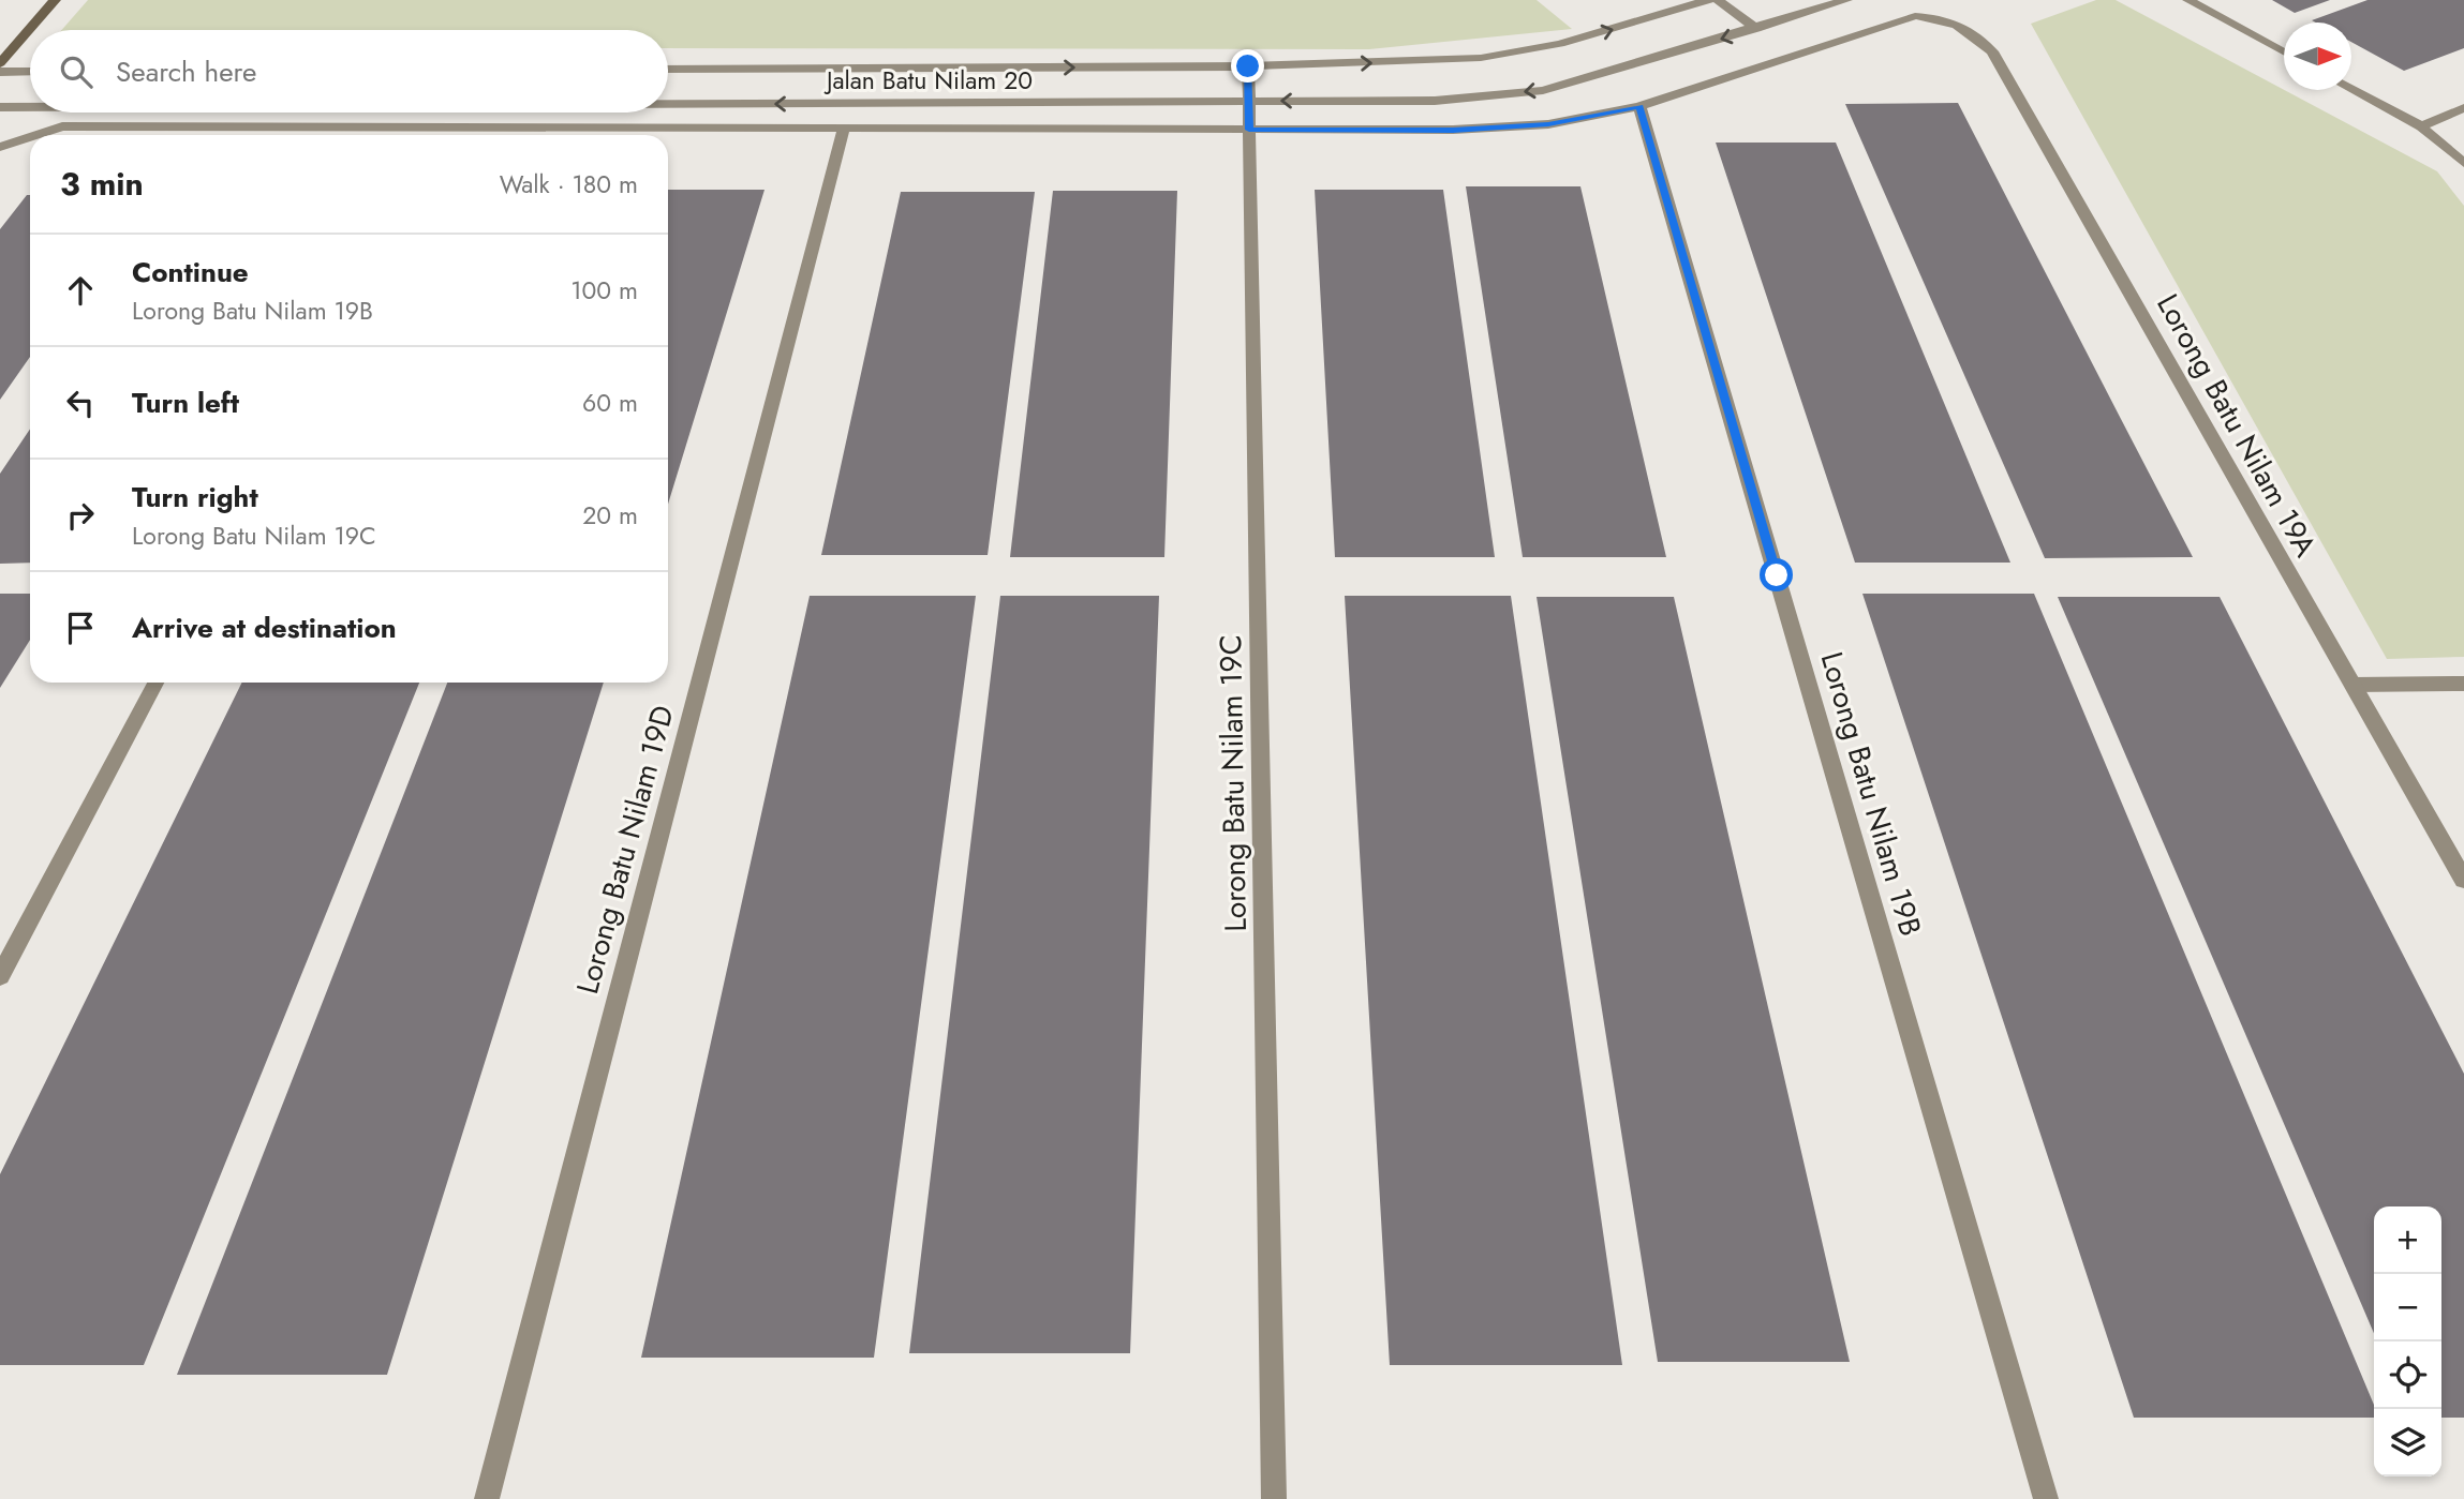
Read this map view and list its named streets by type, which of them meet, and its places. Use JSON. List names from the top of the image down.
{
  "streets": {
    "street": [
      "Jalan Batu Nilam 20",
      "Lorong Batu Nilam 19A",
      "Lorong Batu Nilam 19C",
      "Lorong Batu Nilam 19B",
      "Lorong Batu Nilam 19D"
    ]
  },
  "crossings": [
    ["Jalan Batu Nilam 20", "Lorong Batu Nilam 19C"],
    ["Lorong Batu Nilam 19A", "Lorong Batu Nilam 19B"]
  ],
  "north": "right",
  "page": {
    "search": "Search here",
    "heading": ["3 min", "Walk · 180 m"],
    "list": [
      ["Continue", "Lorong Batu Nilam 19B", "100 m"],
      ["Turn left", "60 m"],
      ["Turn right", "Lorong Batu Nilam 19C", "20 m"],
      "Arrive at destination"
    ],
    "map_buttons": ["+", "−"]
  }
}
